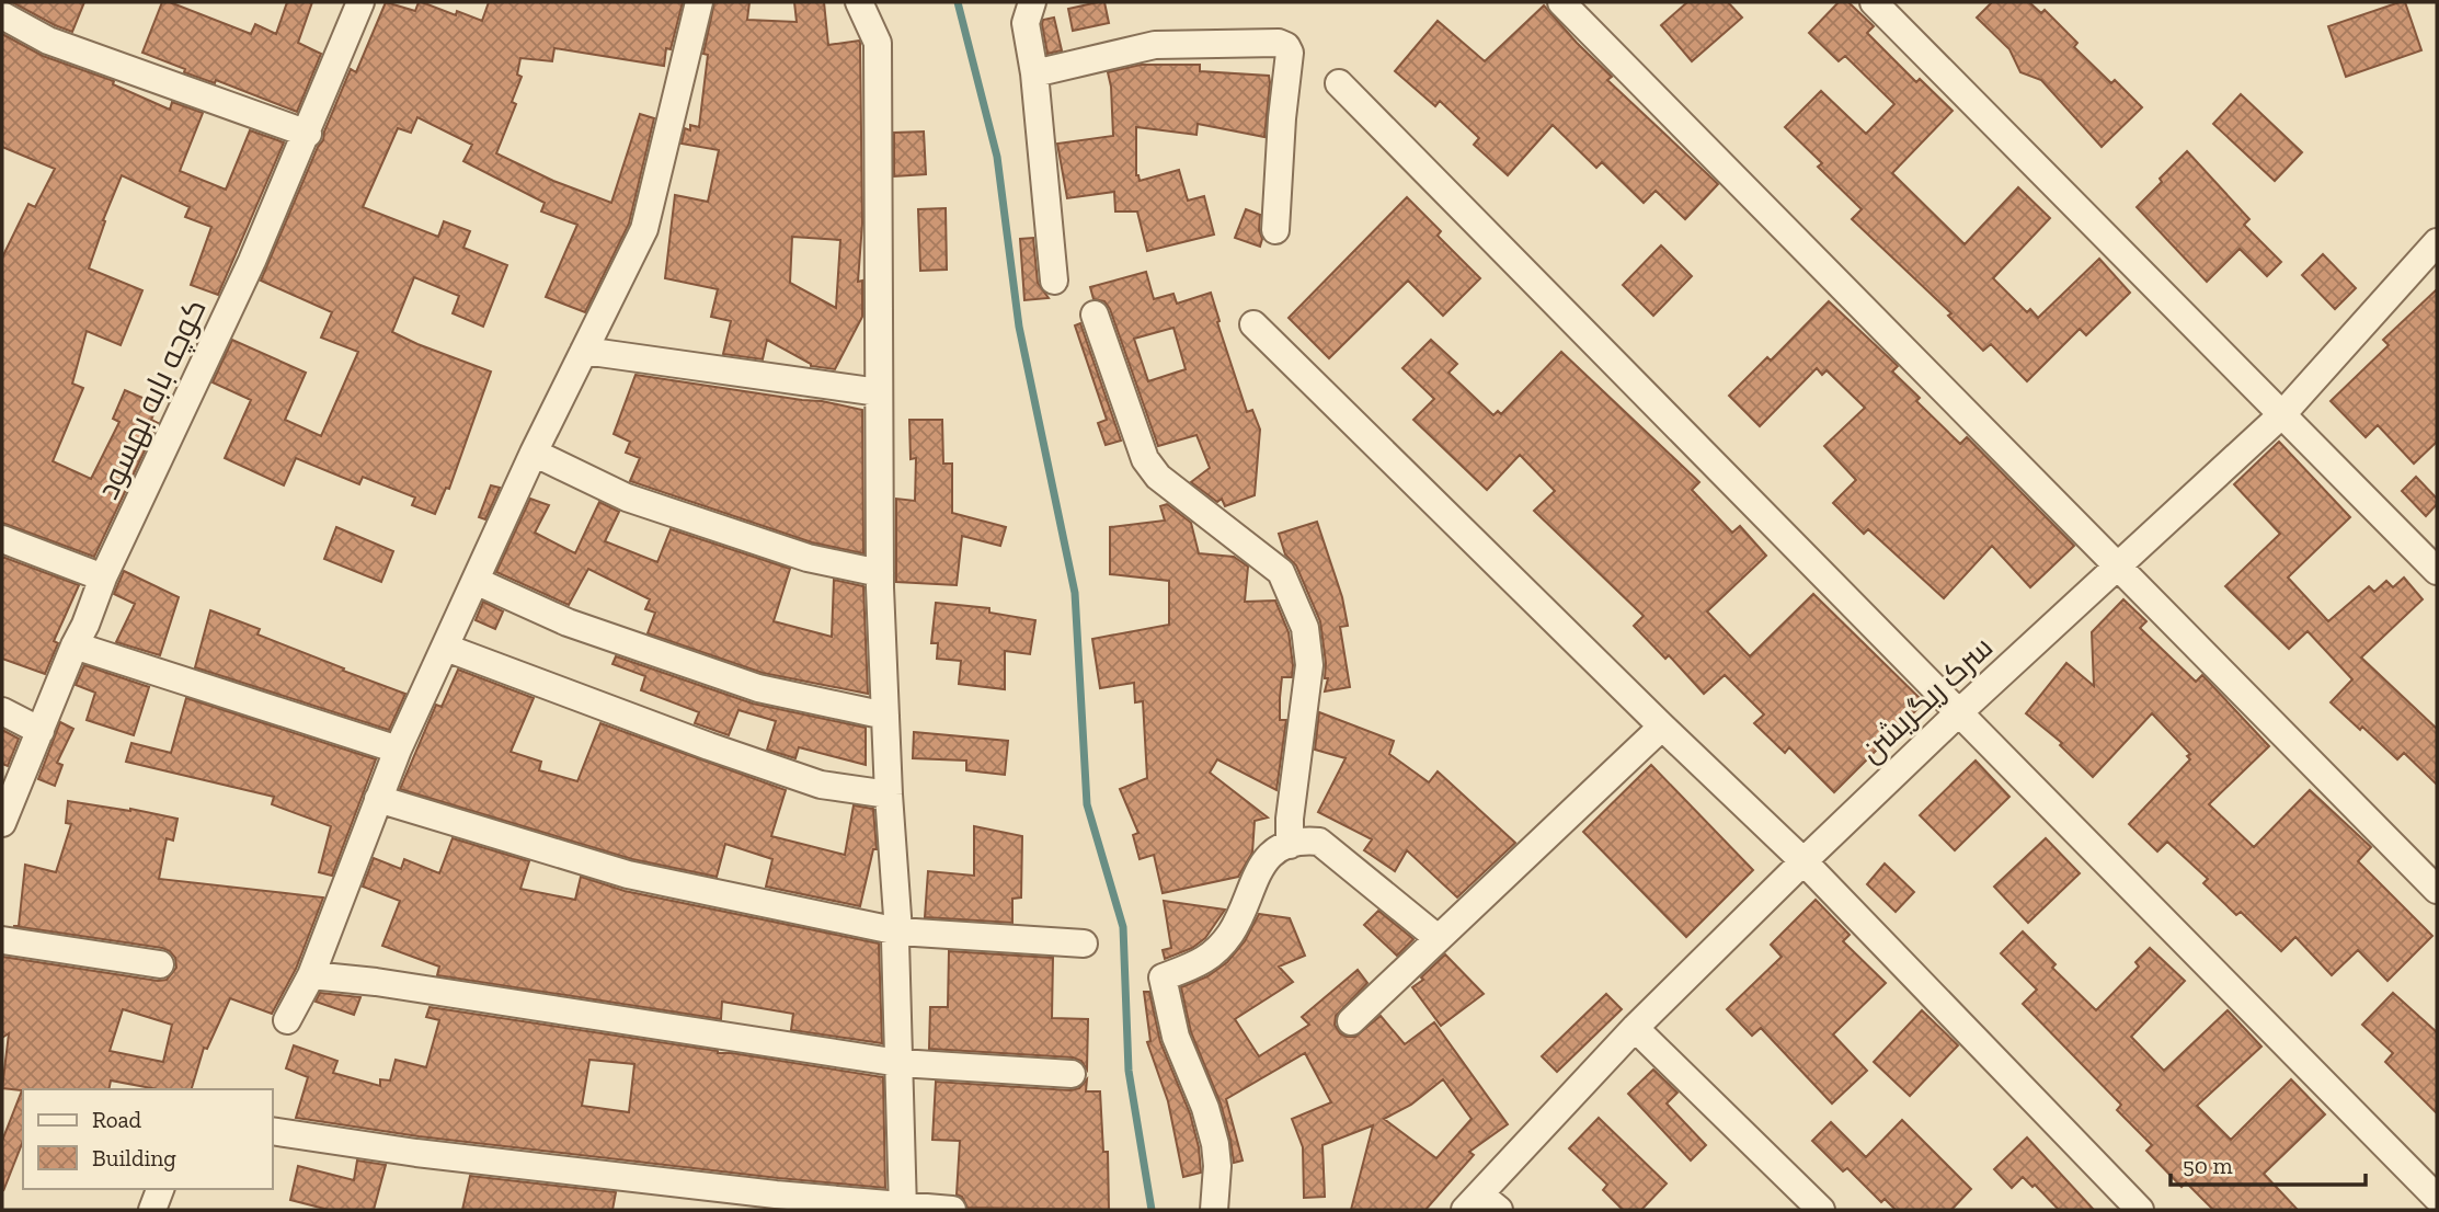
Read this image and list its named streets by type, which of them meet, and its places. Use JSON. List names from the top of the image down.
{
  "streets": {
    "street": ["کوچه بابه بهسود", "سرک ریگریشن"]
  },
  "legend": ["Road", "Building"],
  "scale_bar": "50 m"
}
